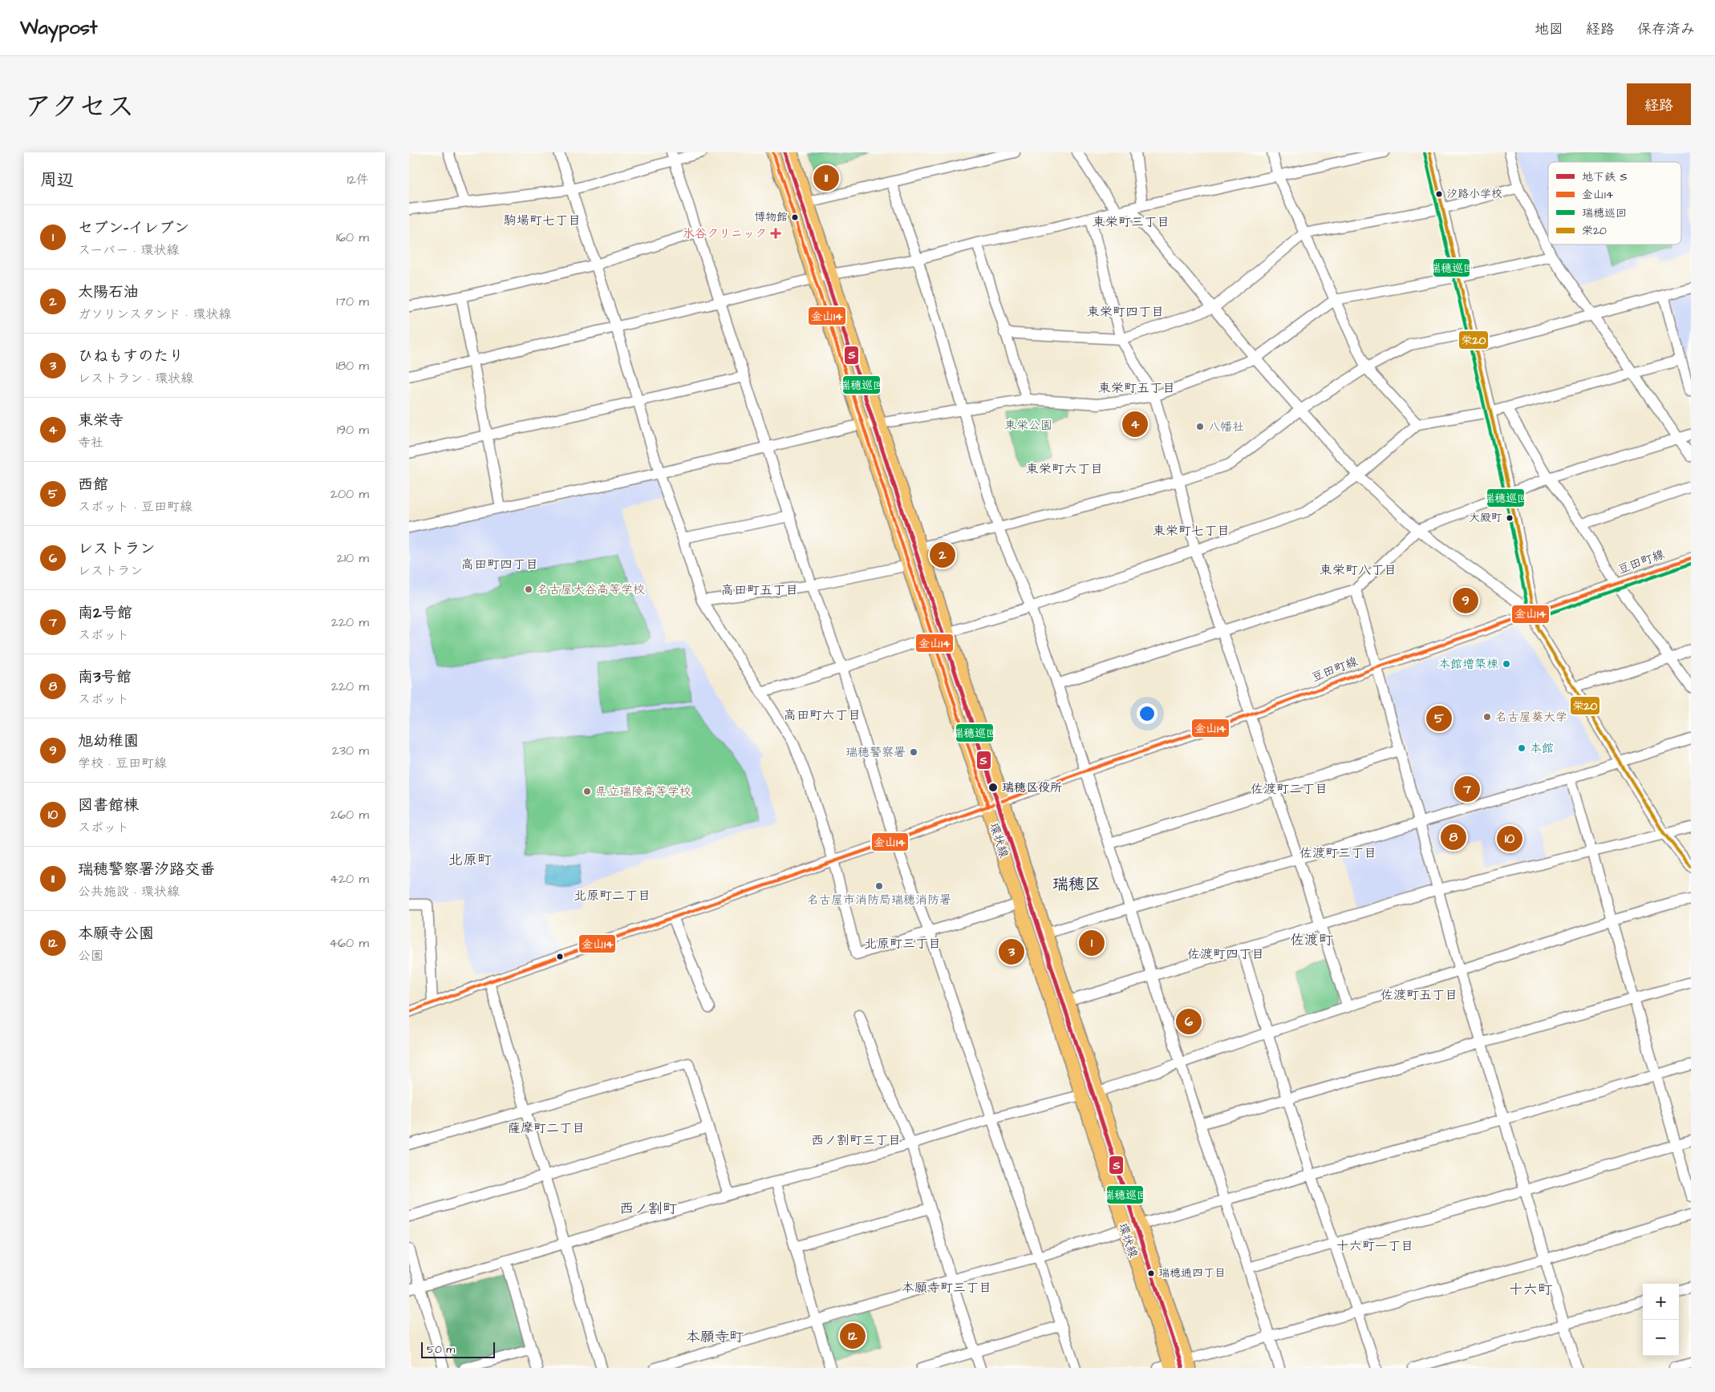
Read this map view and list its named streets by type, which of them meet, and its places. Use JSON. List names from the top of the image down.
{
  "streets": {
    "main road": ["環状線"],
    "street": ["豆田町線"]
  },
  "crossings": [
    ["豆田町線", "環状線"]
  ],
  "districts": [
    "駒場町七丁目",
    "東栄町三丁目",
    "東栄町四丁目",
    "東栄町五丁目",
    "東栄町六丁目",
    "東栄町七丁目",
    "高田町四丁目",
    "東栄町八丁目",
    "高田町五丁目",
    "高田町六丁目",
    "佐渡町二丁目",
    "佐渡町三丁目",
    "北原町",
    "瑞穂区",
    "北原町二丁目",
    "佐渡町",
    "北原町三丁目",
    "佐渡町四丁目",
    "佐渡町五丁目",
    "薩摩町二丁目",
    "西ノ割町三丁目",
    "西ノ割町",
    "十六町一丁目",
    "本願寺町三丁目",
    "十六町",
    "本願寺町"
  ],
  "parks": ["東栄公園"],
  "places": {
    "other": [
      "汐路小学校",
      "博物館",
      "八幡社",
      "大殿町",
      "名古屋大谷高等学校",
      "本館増築棟",
      "名古屋葵大学",
      "本館",
      "瑞穂警察署",
      "瑞穂区役所",
      "県立瑞陵高等学校",
      "名古屋市消防局瑞穂消防署",
      "瑞穂通四丁目"
    ],
    "health": ["水谷クリニック"]
  },
  "lines": [
    "metro line S",
    "transit line 金山14",
    "transit line 栄20",
    "transit line 瑞穂巡回"
  ],
  "legend": [
    "地下鉄 S",
    "金山14",
    "瑞穂巡回",
    "栄20"
  ],
  "scale_bar": "50 m",
  "page": {
    "header": "Waypost",
    "nav": ["地図", "経路", "保存済み"],
    "title": "アクセス",
    "buttons": "経路",
    "heading": ["周辺", "12件"],
    "pins": [
      "11",
      "4",
      "2",
      "9",
      "5",
      "7",
      "8",
      "10",
      "1",
      "3",
      "6",
      "12"
    ],
    "list": [
      {
        "mark": "1",
        "name": "セブン-イレブン",
        "note": "スーパー · 環状線",
        "value": "160 m"
      },
      {
        "mark": "2",
        "name": "太陽石油",
        "note": "ガソリンスタンド · 環状線",
        "value": "170 m"
      },
      {
        "mark": "3",
        "name": "ひねもすのたり",
        "note": "レストラン · 環状線",
        "value": "180 m"
      },
      {
        "mark": "4",
        "name": "東栄寺",
        "note": "寺社",
        "value": "190 m"
      },
      {
        "mark": "5",
        "name": "西館",
        "note": "スポット · 豆田町線",
        "value": "200 m"
      },
      {
        "mark": "6",
        "name": "レストラン",
        "note": "レストラン",
        "value": "210 m"
      },
      {
        "mark": "7",
        "name": "南2号館",
        "note": "スポット",
        "value": "220 m"
      },
      {
        "mark": "8",
        "name": "南3号館",
        "note": "スポット",
        "value": "220 m"
      },
      {
        "mark": "9",
        "name": "旭幼稚園",
        "note": "学校 · 豆田町線",
        "value": "230 m"
      },
      {
        "mark": "10",
        "name": "図書館棟",
        "note": "スポット",
        "value": "260 m"
      },
      {
        "mark": "11",
        "name": "瑞穂警察署汐路交番",
        "note": "公共施設 · 環状線",
        "value": "420 m"
      },
      {
        "mark": "12",
        "name": "本願寺公園",
        "note": "公園",
        "value": "460 m"
      }
    ],
    "map_buttons": ["+", "−"],
    "scale": "50 m"
  }
}
